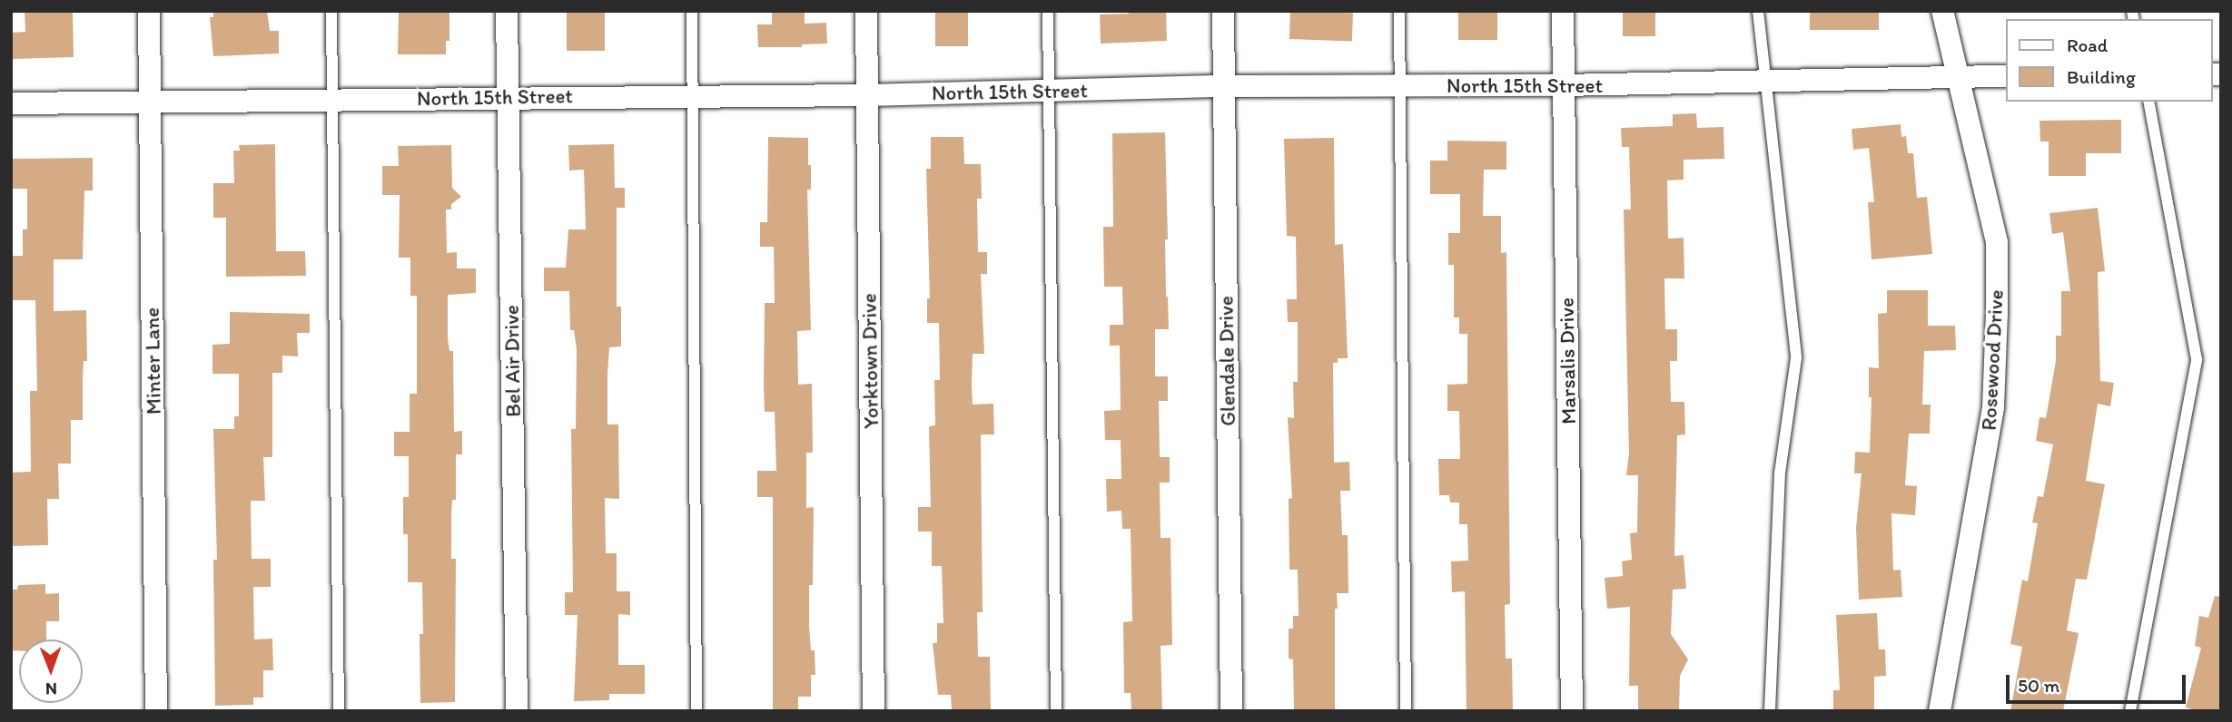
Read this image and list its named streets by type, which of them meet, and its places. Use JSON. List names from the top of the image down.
{
  "streets": {
    "street": [
      "North 15th Street",
      "Rosewood Drive",
      "Minter Lane",
      "Bel Air Drive",
      "Yorktown Drive",
      "Glendale Drive",
      "Marsalis Drive"
    ]
  },
  "crossings": [
    ["North 15th Street", "Rosewood Drive"],
    ["North 15th Street", "Minter Lane"],
    ["North 15th Street", "Bel Air Drive"],
    ["North 15th Street", "Yorktown Drive"],
    ["North 15th Street", "Glendale Drive"],
    ["North 15th Street", "Marsalis Drive"]
  ],
  "legend": ["Road", "Building"],
  "scale_bar": "50 m",
  "north": "bottom"
}
